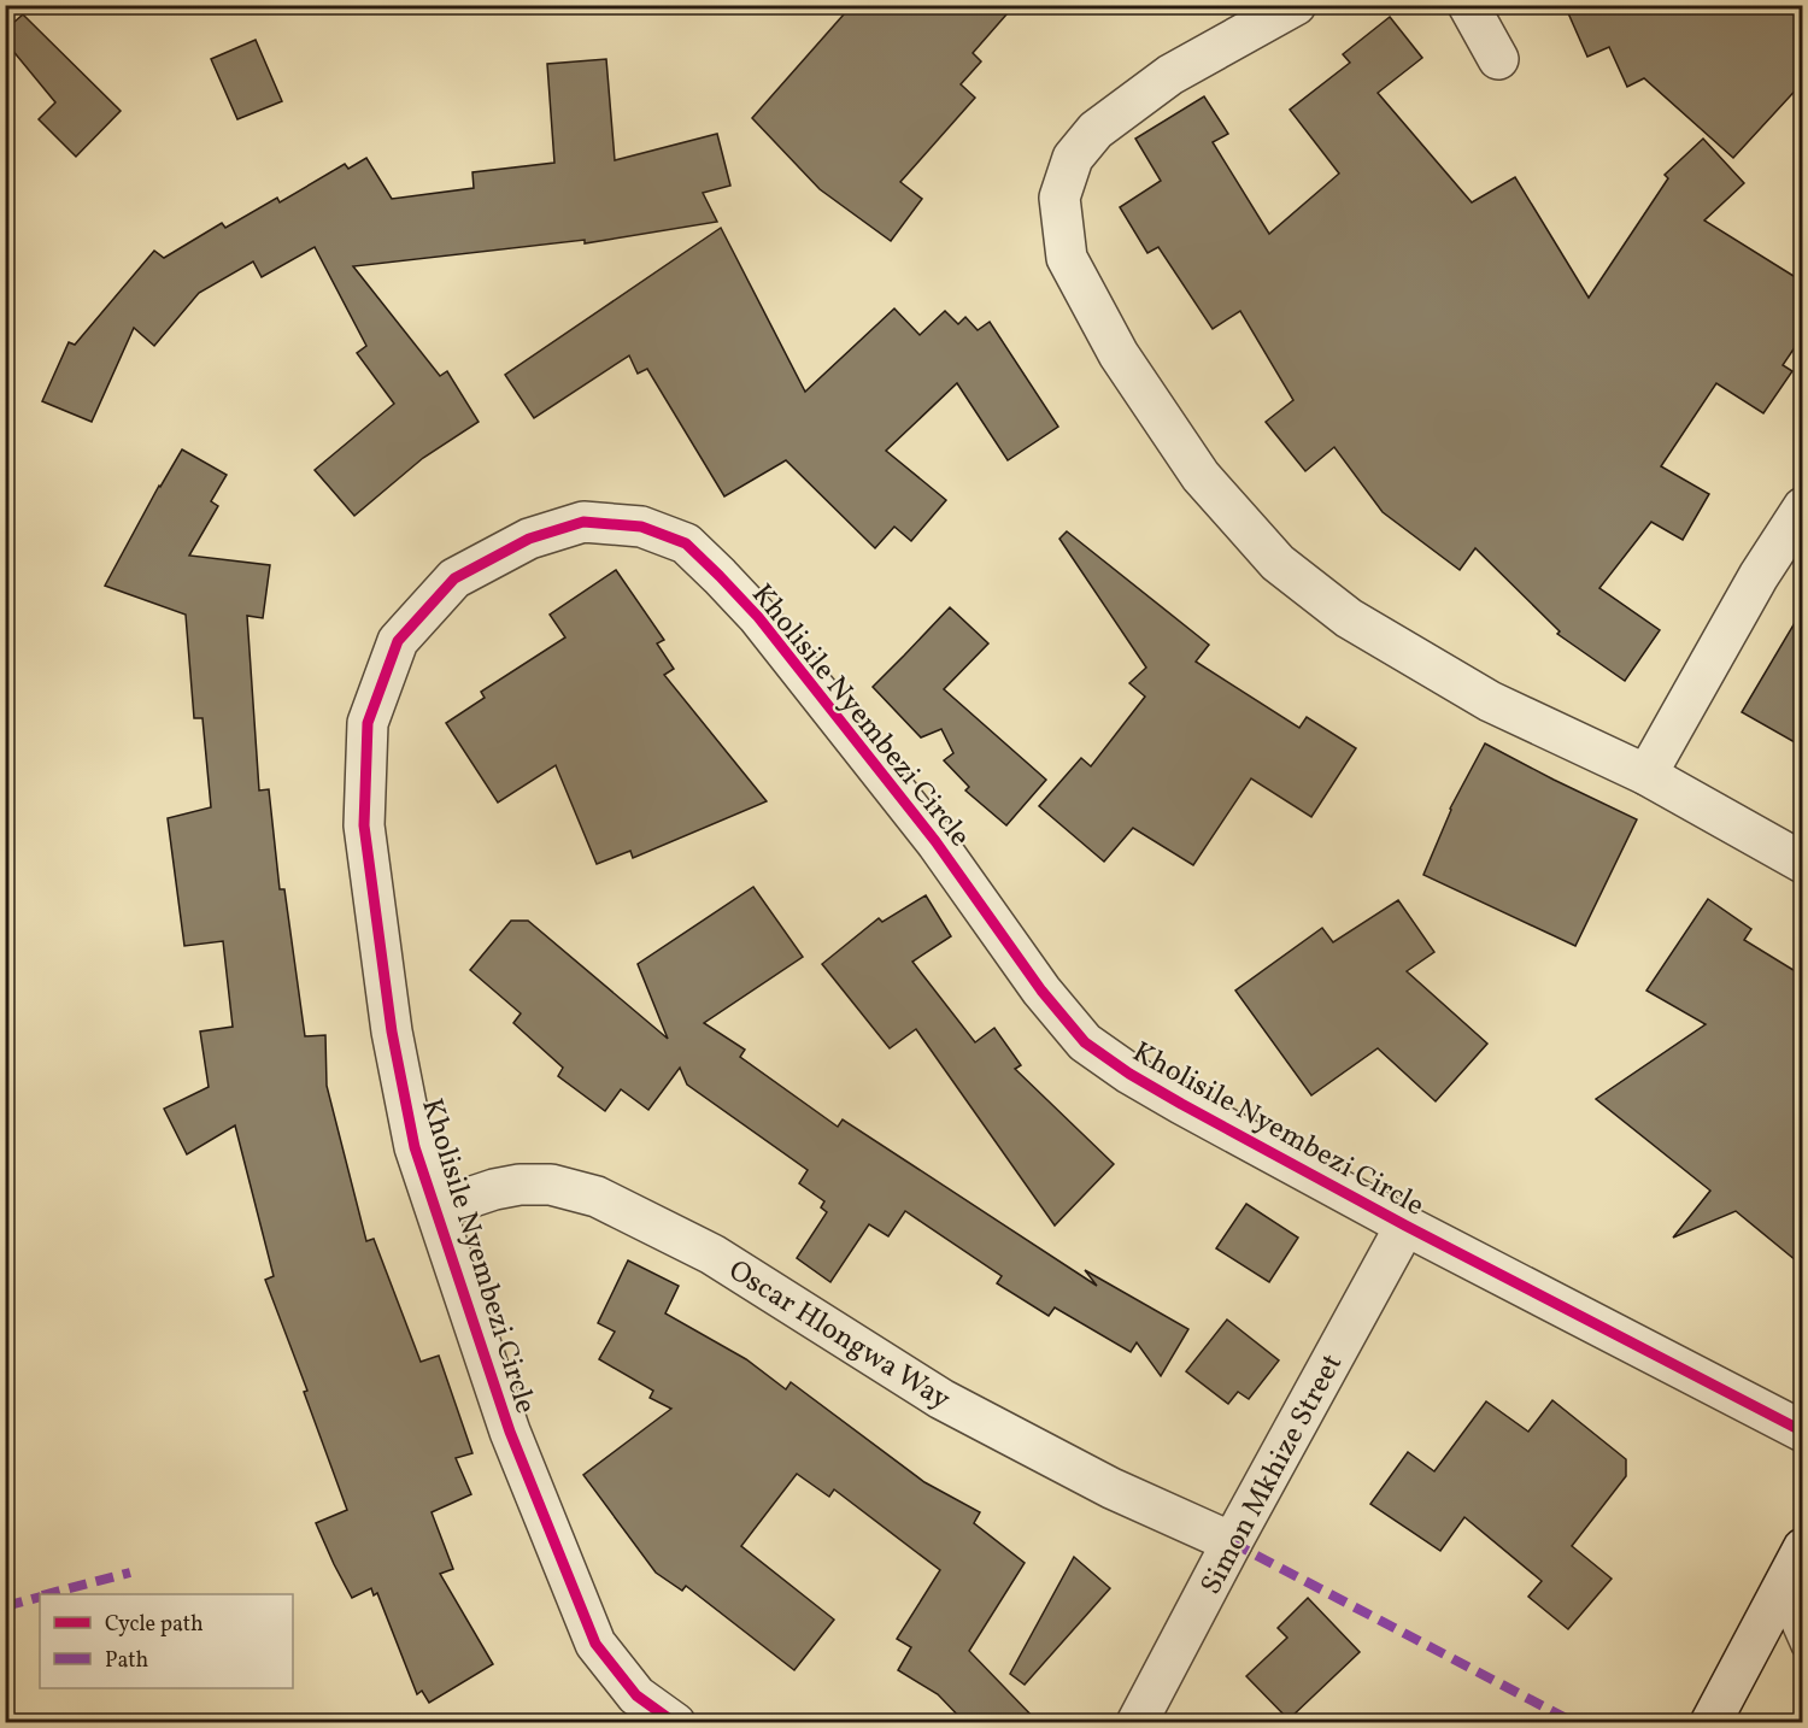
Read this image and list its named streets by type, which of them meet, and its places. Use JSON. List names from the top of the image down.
{
  "streets": {
    "street": ["Kholisile Nyembezi Circle", "Oscar Hlongwa Way", "Simon Mkhize Street"]
  },
  "crossings": [
    ["Kholisile Nyembezi Circle", "Oscar Hlongwa Way"],
    ["Kholisile Nyembezi Circle", "Simon Mkhize Street"],
    ["Oscar Hlongwa Way", "Simon Mkhize Street"]
  ],
  "legend": ["Cycle path", "Path"]
}
